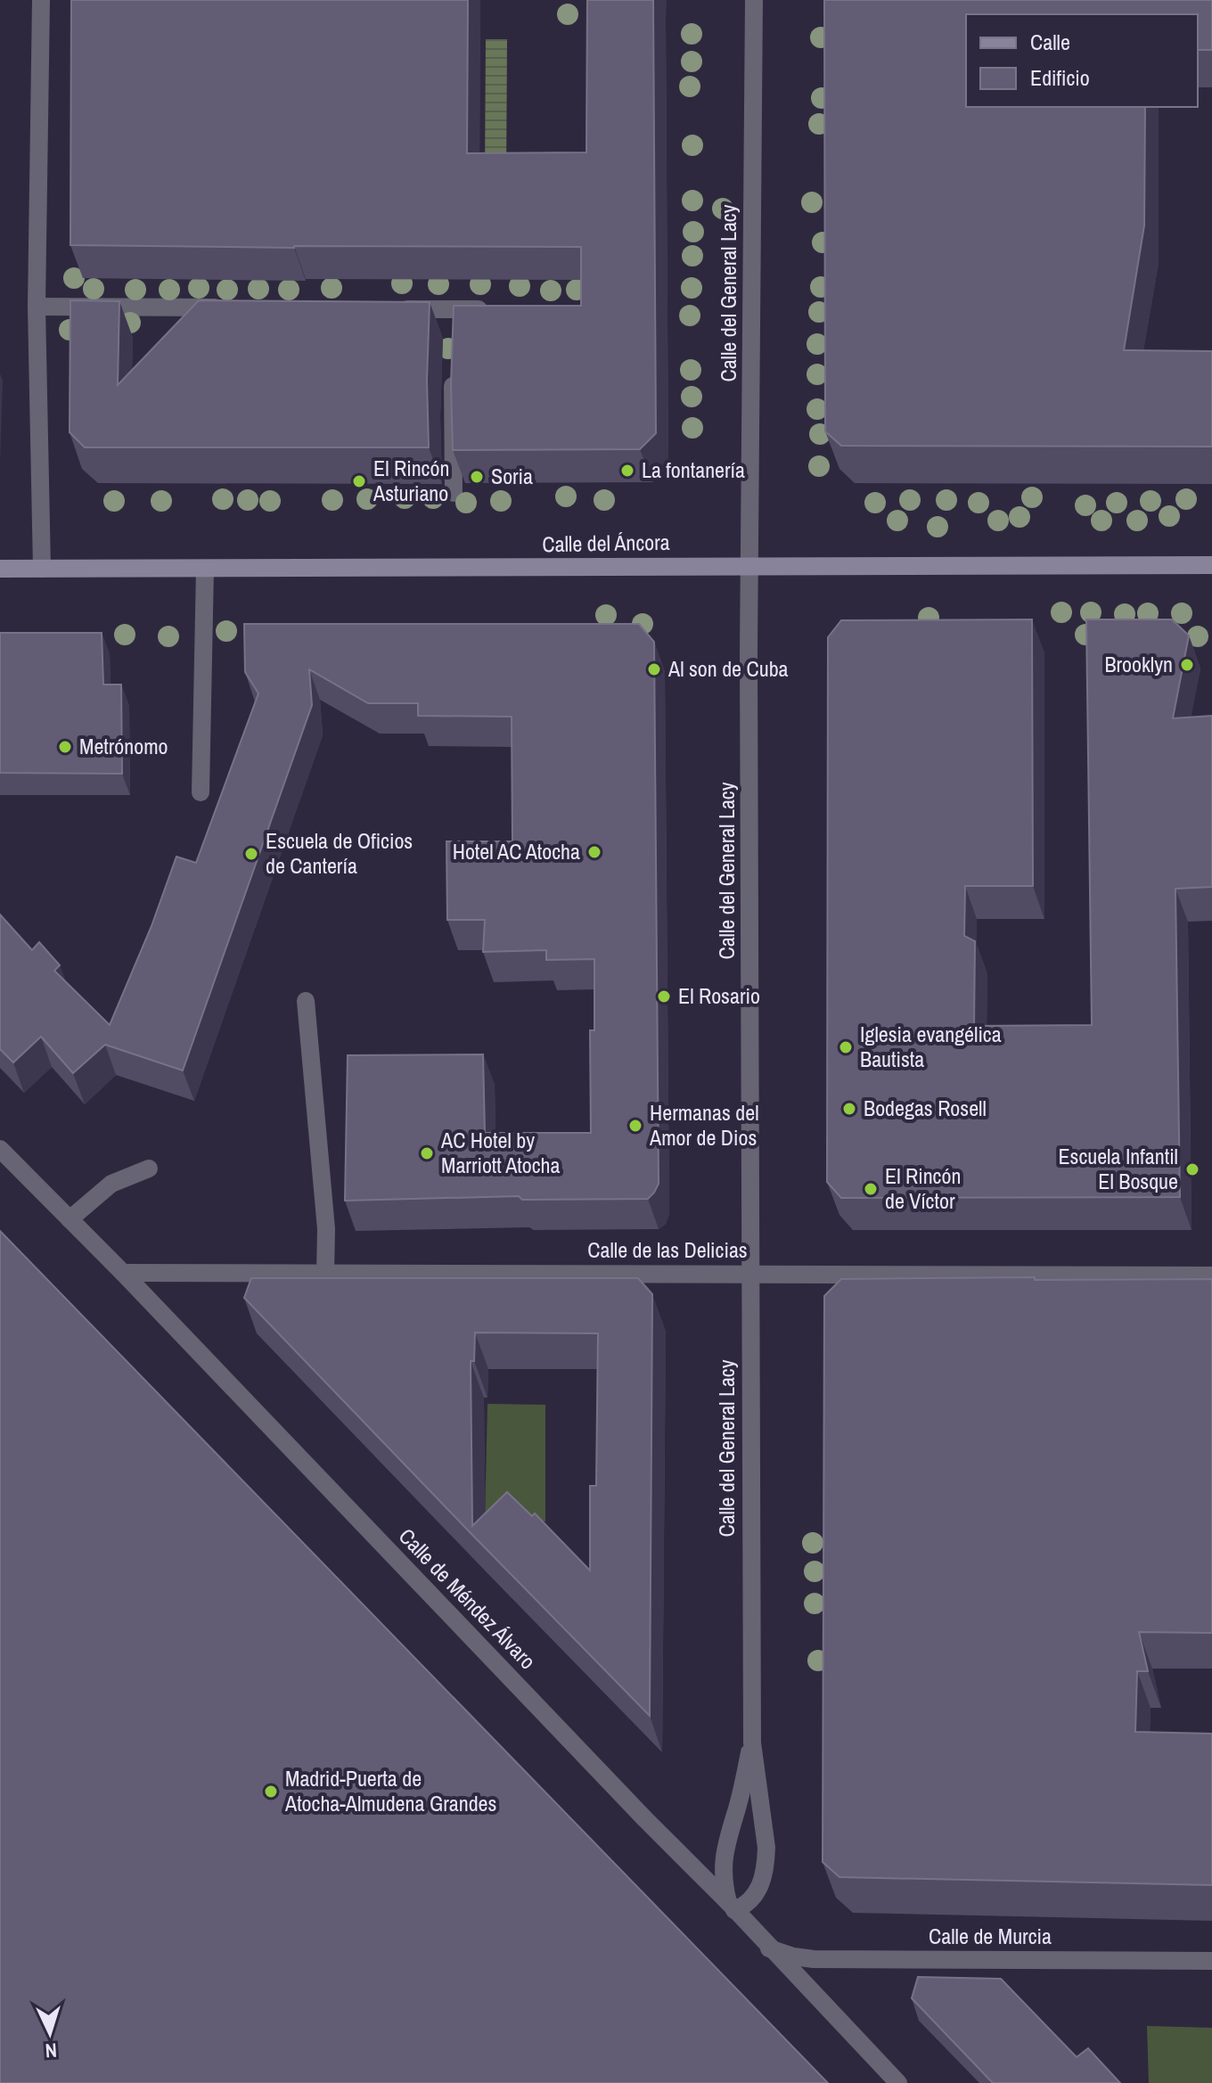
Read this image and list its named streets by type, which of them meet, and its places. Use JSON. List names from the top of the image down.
{
  "streets": {
    "main road": ["Calle del Áncora"],
    "street": [
      "Calle del General Lacy",
      "Calle de las Delicias",
      "Calle de Méndez Álvaro",
      "Calle de Murcia"
    ]
  },
  "crossings": [
    ["Calle del General Lacy", "Calle del Áncora"],
    ["Calle del General Lacy", "Calle de las Delicias"],
    ["Calle de las Delicias", "Calle de Méndez Álvaro"],
    ["Calle de Méndez Álvaro", "Calle de Murcia"]
  ],
  "places": [
    "La fontanería",
    "Soria",
    "El Rincón Asturiano",
    "Brooklyn",
    "Al son de Cuba",
    "Metrónomo",
    "Hotel AC Atocha",
    "Escuela de Oficios de Cantería",
    "El Rosario",
    "Iglesia evangélica Bautista",
    "Bodegas Rosell",
    "Hermanas del Amor de Dios",
    "AC Hotel by Marriott Atocha",
    "Escuela Infantil El Bosque",
    "El Rincón de Víctor",
    "Madrid-Puerta de Atocha-Almudena Grandes"
  ],
  "legend": ["Calle", "Edificio"],
  "north": "bottom"
}
